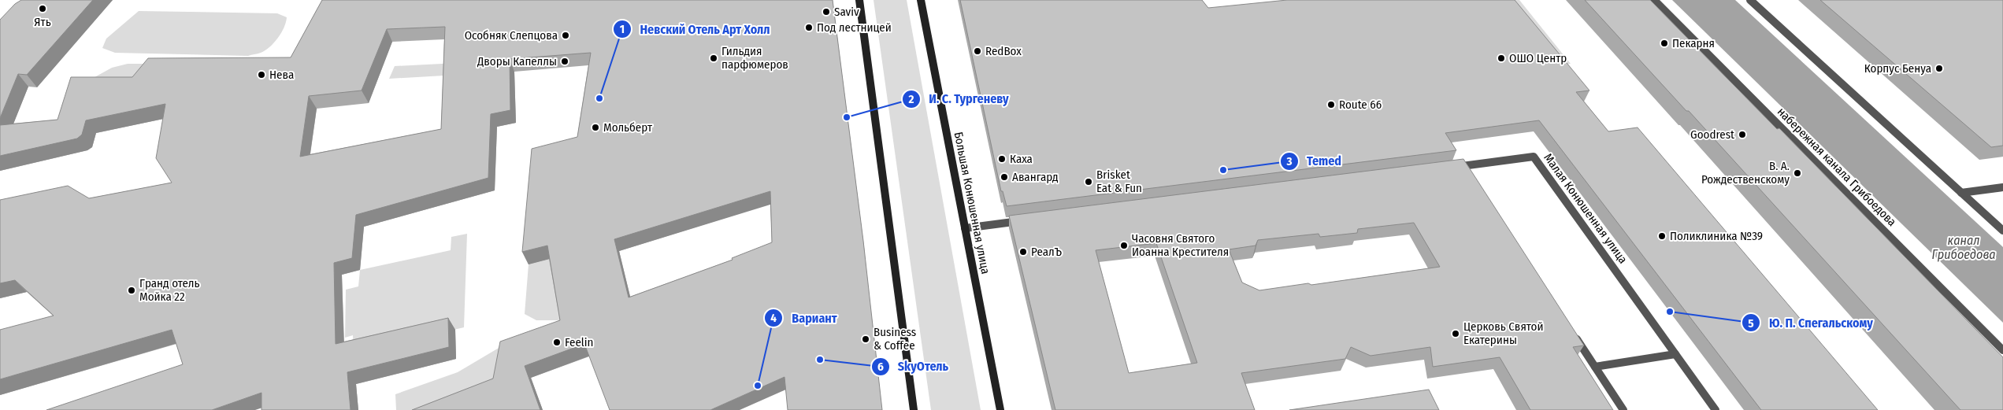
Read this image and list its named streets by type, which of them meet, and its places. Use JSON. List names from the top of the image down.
{
  "streets": {
    "main road": ["Большая Конюшенная улица"],
    "street": ["набережная канала Грибоедова", "Малая Конюшенная улица"]
  },
  "water": ["канал Грибоедова"],
  "places": [
    "Ять",
    "Saviv",
    "Под лестницей",
    "Особняк Слепцова",
    "Пекарня",
    "RedBox",
    "Гильдия парфюмеров",
    "ОШО Центр",
    "Дворы Капеллы",
    "Корпус Бенуа",
    "Нева",
    "Невский Отель Арт Холл",
    "Route 66",
    "И. С. Тургеневу",
    "Мольберт",
    "Goodrest",
    "Каха",
    "Temed",
    "В. А. Рождественскому",
    "Авангард",
    "Brisket Eat & Fun",
    "Поликлиника №39",
    "Часовня Святого Иоанна Крестителя",
    "РеалЪ",
    "Гранд отель Мойка 22",
    "Ю. П. Спегальскому",
    "Церковь Cвятой Екатерины",
    "Business & Coffee",
    "Feelin",
    "SkyОтель",
    "Вариант"
  ]
}
